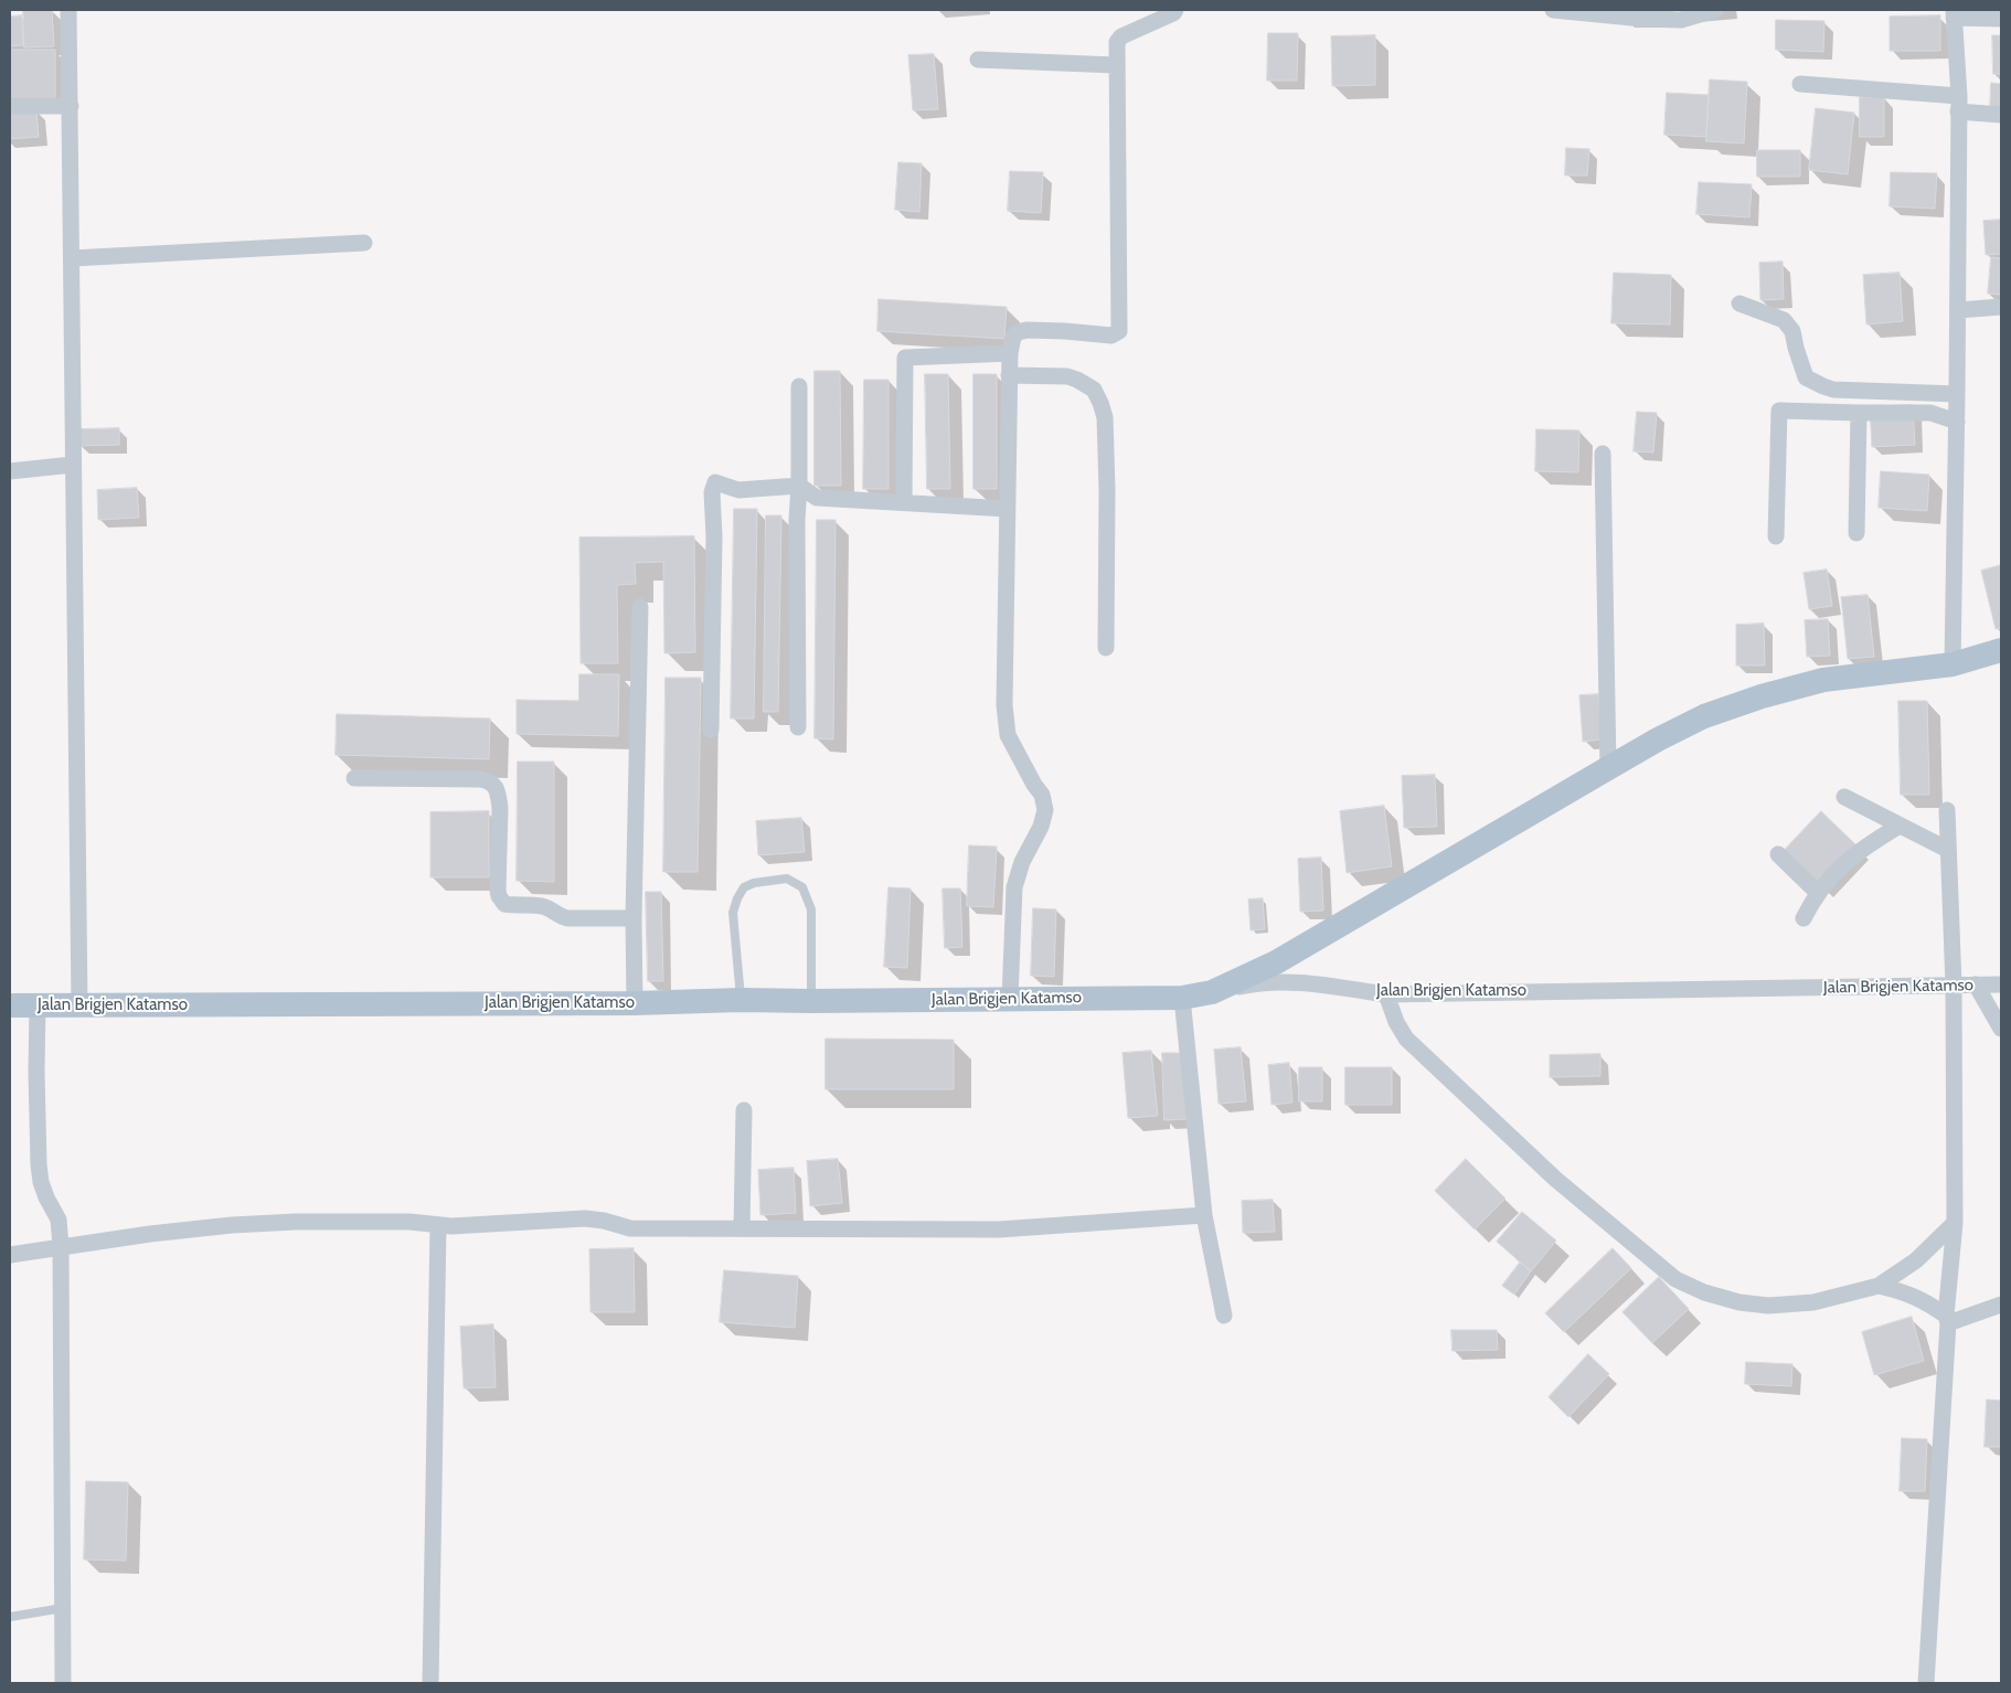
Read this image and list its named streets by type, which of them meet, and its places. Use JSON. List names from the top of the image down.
{
  "streets": {
    "main road": ["Jalan Brigjen Katamso"]
  }
}
